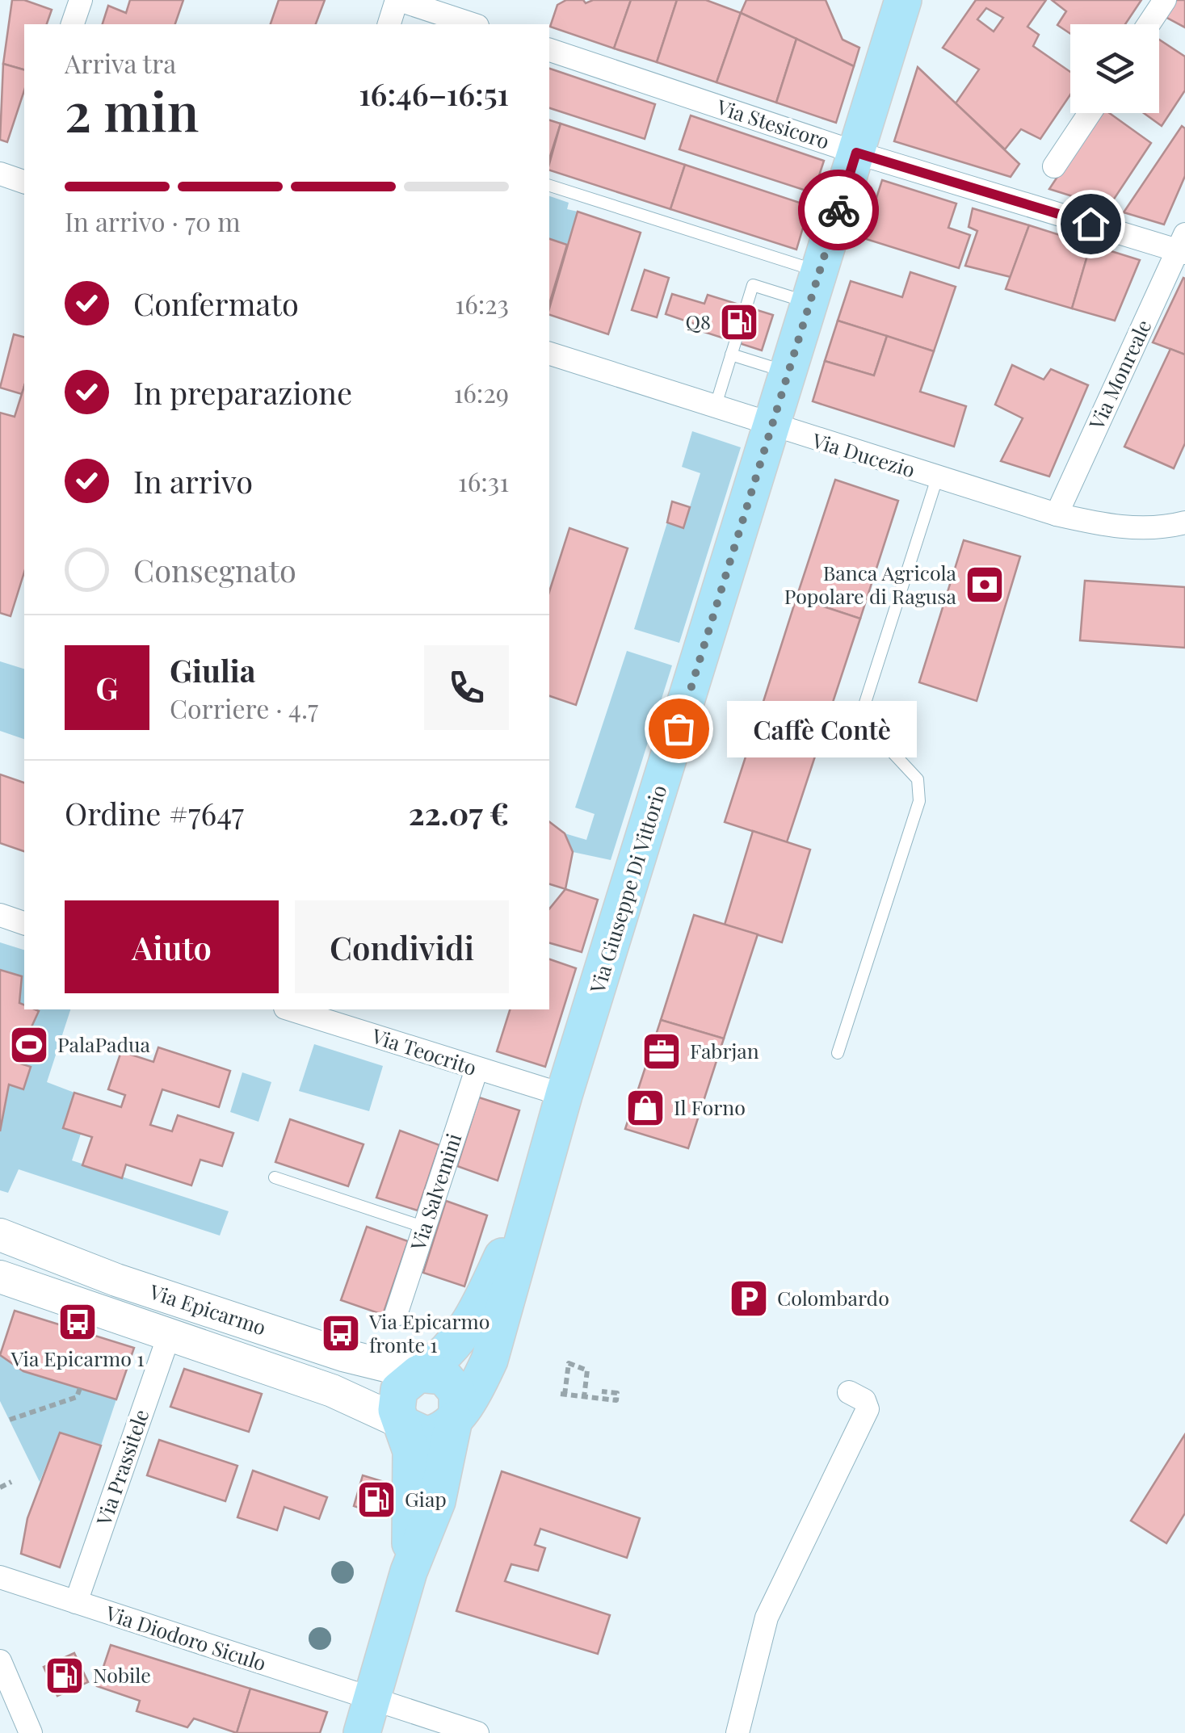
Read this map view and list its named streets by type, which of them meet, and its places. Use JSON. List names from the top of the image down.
{
  "streets": {
    "main road": ["Via Giuseppe Di Vittorio", "Via Epicarmo"],
    "street": [
      "Via Stesicoro",
      "Via Monreale",
      "Via Ducezio",
      "Via Teocrito",
      "Via Salvemini",
      "Via Prassitele",
      "Via Diodoro Siculo"
    ]
  },
  "crossings": [
    ["Via Stesicoro", "Via Monreale"],
    ["Via Stesicoro", "Via Giuseppe Di Vittorio"],
    ["Via Monreale", "Via Ducezio"],
    ["Via Ducezio", "Via Giuseppe Di Vittorio"],
    ["Via Giuseppe Di Vittorio", "Via Teocrito"],
    ["Via Teocrito", "Via Salvemini"],
    ["Via Epicarmo", "Via Prassitele"],
    ["Via Prassitele", "Via Diodoro Siculo"]
  ],
  "places": {
    "fuel station": ["Q8", "Giap", "Nobile"],
    "bank": ["Banca Agricola Popolare di Ragusa"],
    "other": ["Caffè Contè"],
    "sports": ["PalaPadua"],
    "office": ["Fabrjan"],
    "shop": ["Il Forno"],
    "parking": ["Colombardo"],
    "bus stop": ["Via Epicarmo 1", "Via Epicarmo fronte 1"]
  },
  "page": {
    "heading": ["2 min", "Arriva tra", "16:46–16:51"],
    "panel": [
      "Giulia",
      "Corriere · 4.7",
      "Ordine #7647",
      "22.07 €"
    ],
    "bar": "In arrivo · 70 m",
    "list": [
      ["Confermato", "16:23"],
      ["In preparazione", "16:29"],
      ["In arrivo", "16:31"],
      "Consegnato"
    ],
    "round": "G",
    "bubble": "Caffè Contè",
    "buttons": ["Aiuto", "Condividi"]
  }
}
